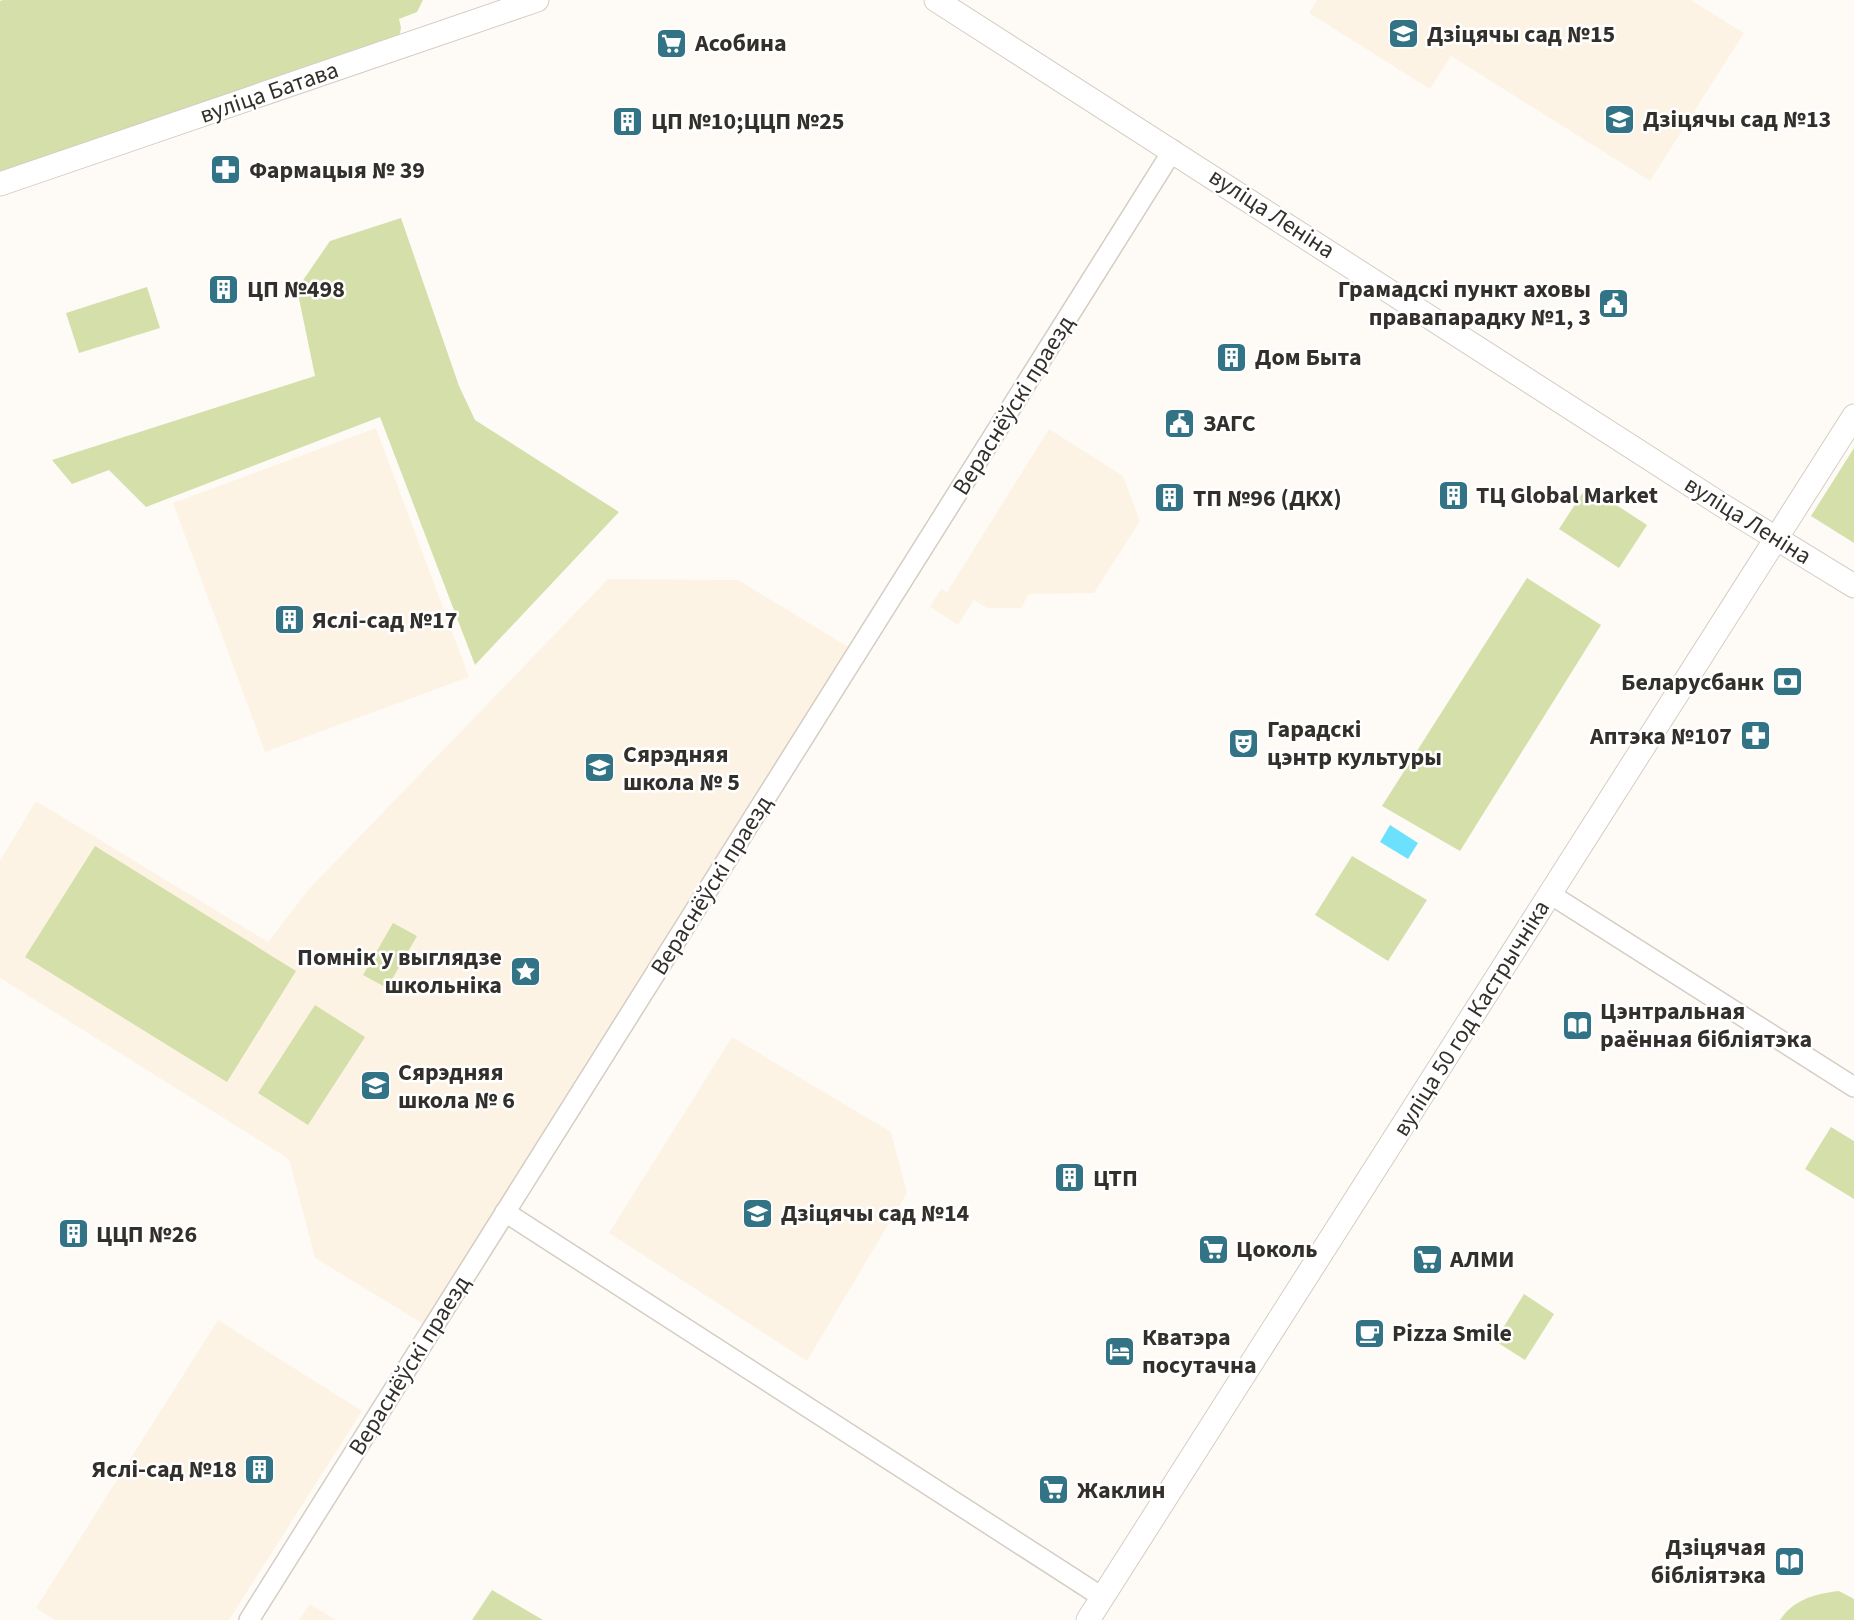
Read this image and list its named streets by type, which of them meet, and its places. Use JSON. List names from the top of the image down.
{
  "streets": {
    "street": [
      "вуліца Батава",
      "вуліца Леніна",
      "Вераснёўскі праезд",
      "вуліца 50 год Кастрычніка"
    ]
  },
  "crossings": [
    ["вуліца Леніна", "Вераснёўскі праезд"],
    ["вуліца Леніна", "вуліца 50 год Кастрычніка"]
  ],
  "places": {
    "school or university": [
      "Дзіцячы сад №15",
      "Дзіцячы сад №13",
      "Сярэдняя школа № 5",
      "Сярэдняя школа № 6",
      "Дзіцячы сад №14"
    ],
    "supermarket": [
      "Асобина",
      "Цоколь",
      "АЛМИ",
      "Жаклин"
    ],
    "building": [
      "ЦП №10;ЦЦП №25",
      "ЦП №498",
      "Дом Быта",
      "ТЦ Global Market",
      "ТП №96 (ДКХ)",
      "Яслі-сад №17",
      "ЦТП",
      "ЦЦП №26",
      "Яслі-сад №18"
    ],
    "pharmacy": ["Фармацыя № 39", "Аптэка №107"],
    "public building": ["Грамадскі пункт аховы правапарадку №1, 3", "ЗАГС"],
    "bank": ["Беларусбанк"],
    "theatre": ["Гарадскі цэнтр культуры"],
    "place": ["Помнік у выглядзе школьніка"],
    "library": ["Цэнтральная раённая бібліятэка", "Дзіцячая бібліятэка"],
    "cafe": ["Pizza Smile"],
    "hotel": ["Кватэра посутачна"]
  }
}
